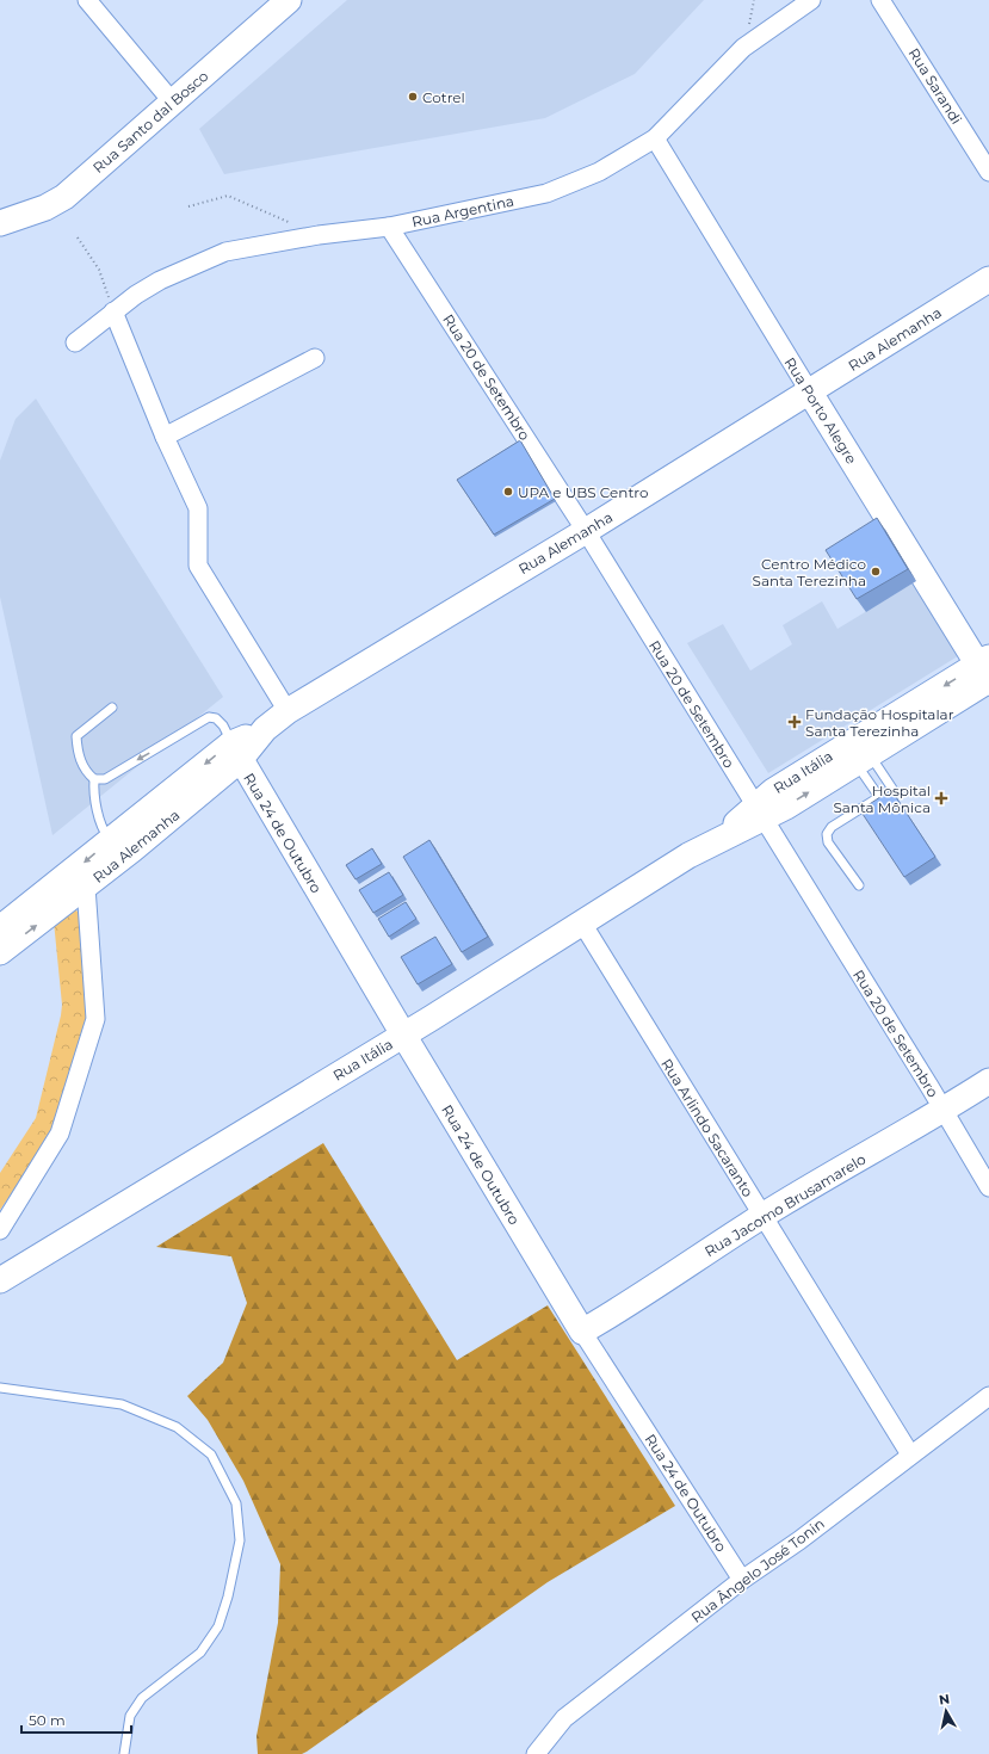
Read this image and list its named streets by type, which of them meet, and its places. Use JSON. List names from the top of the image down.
{
  "streets": {
    "main road": [
      "Rua Santo dal Bosco",
      "Rua Alemanha",
      "Rua Porto Alegre",
      "Rua Itália",
      "Rua 24 de Outubro",
      "Rua Jacomo Brusamarelo"
    ],
    "street": [
      "Rua Sarandi",
      "Rua Argentina",
      "Rua 20 de Setembro",
      "Rua Arlindo Sacaranto",
      "Rua Ângelo José Tonin"
    ]
  },
  "crossings": [
    ["Rua Argentina", "Rua 20 de Setembro"],
    ["Rua Argentina", "Rua Porto Alegre"],
    ["Rua Alemanha", "Rua 20 de Setembro"],
    ["Rua Alemanha", "Rua Porto Alegre"],
    ["Rua Alemanha", "Rua 24 de Outubro"],
    ["Rua 20 de Setembro", "Rua Itália"],
    ["Rua 20 de Setembro", "Rua Jacomo Brusamarelo"],
    ["Rua Porto Alegre", "Rua Itália"],
    ["Rua Itália", "Rua 24 de Outubro"],
    ["Rua Itália", "Rua Arlindo Sacaranto"],
    ["Rua 24 de Outubro", "Rua Jacomo Brusamarelo"],
    ["Rua 24 de Outubro", "Rua Ângelo José Tonin"],
    ["Rua Arlindo Sacaranto", "Rua Jacomo Brusamarelo"],
    ["Rua Arlindo Sacaranto", "Rua Ângelo José Tonin"]
  ],
  "places": {
    "other": ["Cotrel", "UPA e UBS Centro", "Centro Médico Santa Terezinha"],
    "health": ["Fundação Hospitalar Santa Terezinha", "Hospital Santa Mônica"]
  },
  "scale_bar": "50 m",
  "north": "top"
}
